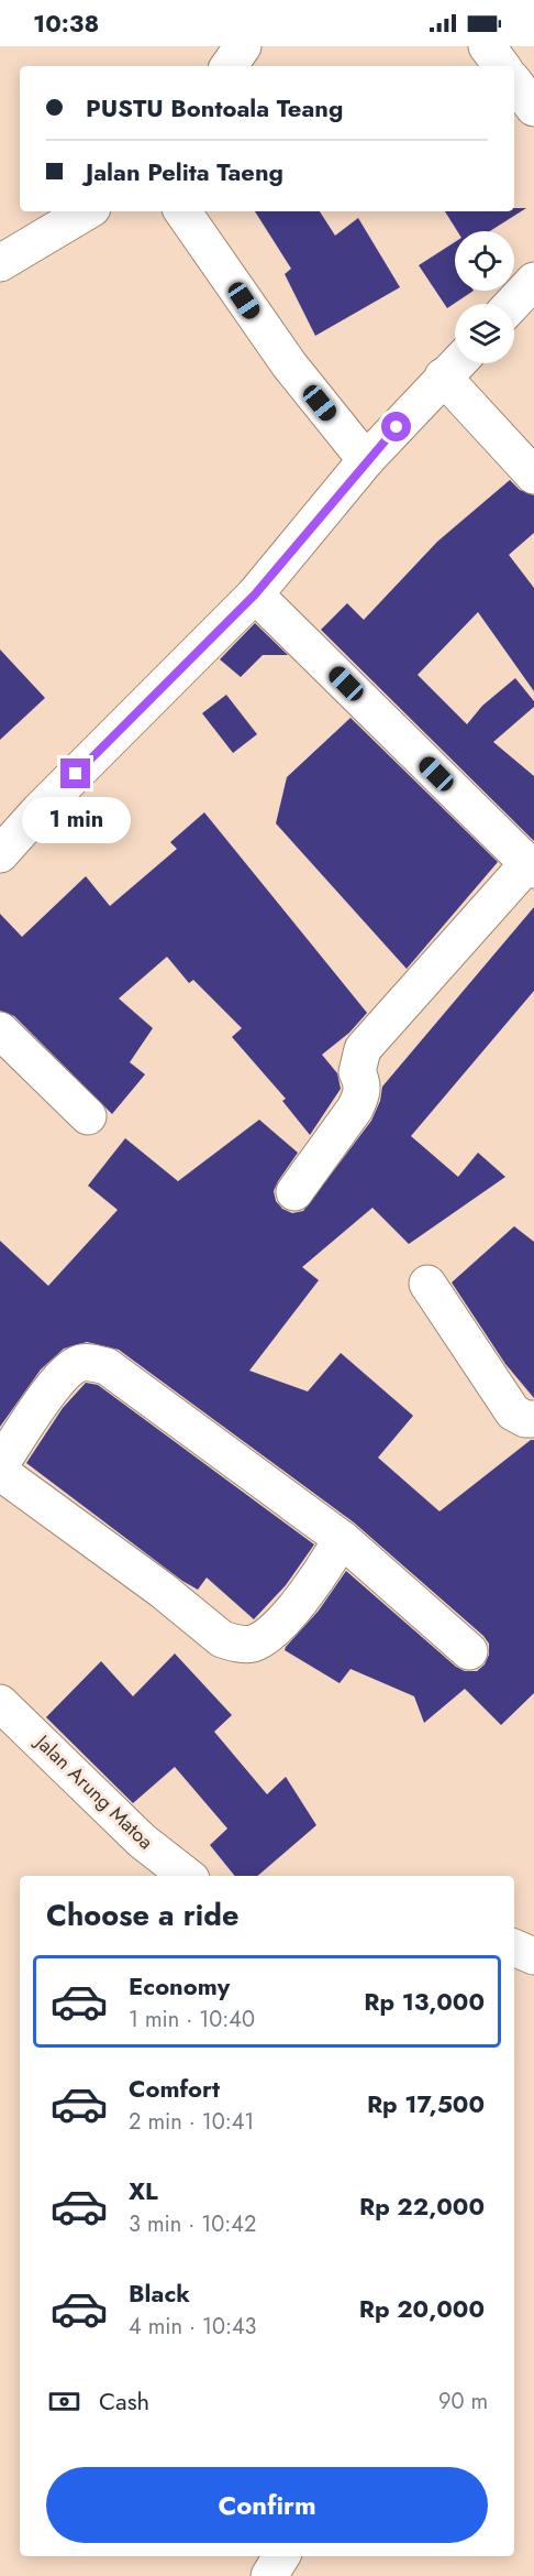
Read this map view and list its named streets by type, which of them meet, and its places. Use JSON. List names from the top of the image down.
{
  "streets": {
    "street": ["Jalan Arung Matoa"]
  },
  "page": {
    "status": "10:38",
    "banner": ["PUSTU Bontoala Teang", "Jalan Pelita Taeng"],
    "bubble": "1 min",
    "heading": "Choose a ride",
    "list": [
      {
        "name": "Economy",
        "note": "1 min · 10:40",
        "value": "Rp 13,000"
      },
      {
        "name": "Comfort",
        "note": "2 min · 10:41",
        "value": "Rp 17,500"
      },
      {
        "name": "XL",
        "note": "3 min · 10:42",
        "value": "Rp 22,000"
      },
      {
        "name": "Black",
        "note": "4 min · 10:43",
        "value": "Rp 20,000"
      }
    ],
    "pay": ["Cash", "90 m"],
    "buttons": "Confirm"
  }
}
